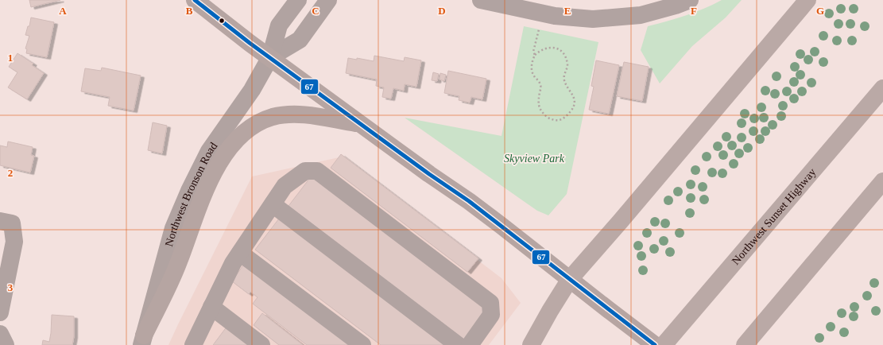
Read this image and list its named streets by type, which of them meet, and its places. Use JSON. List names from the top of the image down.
{
  "streets": {
    "highway": ["Northwest Sunset Highway"],
    "street": ["Northwest Bronson Road"]
  },
  "parks": ["Skyview Park"],
  "lines": ["transit line 67"],
  "grid": {
    "columns": [
      "A",
      "B",
      "C",
      "D",
      "E",
      "F",
      "G"
    ],
    "rows": ["1", "2", "3"]
  }
}
